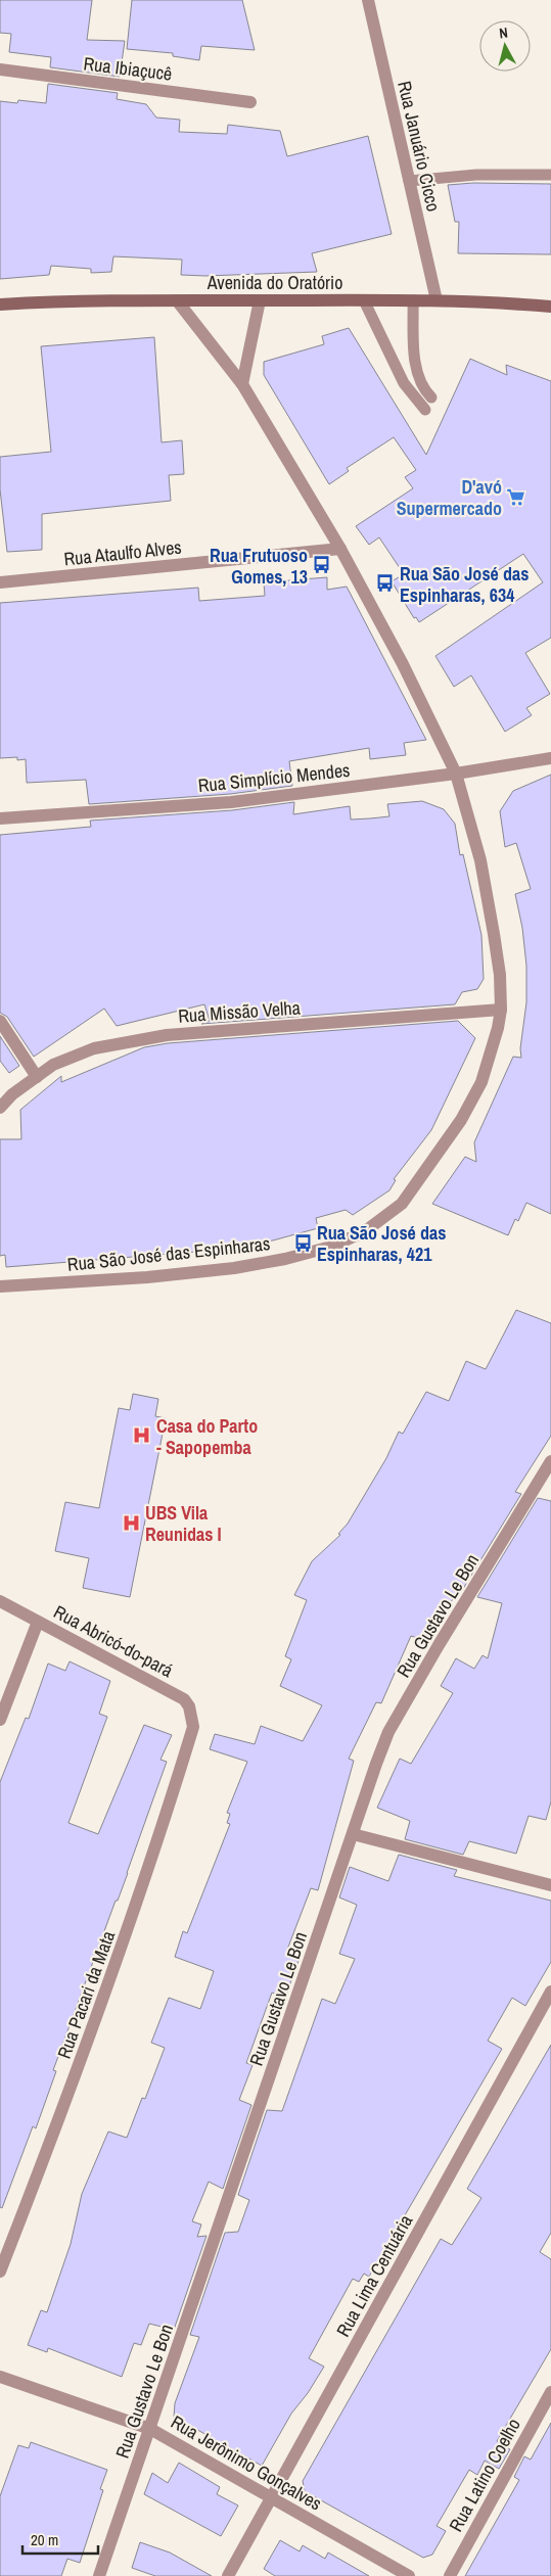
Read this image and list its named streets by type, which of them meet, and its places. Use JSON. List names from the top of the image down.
{
  "streets": {
    "main road": ["Avenida do Oratório"],
    "street": [
      "Rua Ibiaçucê",
      "Rua Januário Cicco",
      "Rua Ataulfo Alves",
      "Rua Simplício Mendes",
      "Rua Missão Velha",
      "Rua São José das Espinharas",
      "Rua Gustavo Le Bon",
      "Rua Abricó-do-pará",
      "Rua Pacari da Mata",
      "Rua Lima Centuária",
      "Rua Jerônimo Gonçalves",
      "Rua Latino Coelho"
    ]
  },
  "crossings": [
    ["Rua Januário Cicco", "Avenida do Oratório"],
    ["Avenida do Oratório", "Rua São José das Espinharas"],
    ["Rua Ataulfo Alves", "Rua São José das Espinharas"],
    ["Rua Simplício Mendes", "Rua São José das Espinharas"],
    ["Rua Missão Velha", "Rua São José das Espinharas"],
    ["Rua Gustavo Le Bon", "Rua Jerônimo Gonçalves"],
    ["Rua Abricó-do-pará", "Rua Pacari da Mata"],
    ["Rua Lima Centuária", "Rua Jerônimo Gonçalves"]
  ],
  "places": {
    "supermarket": ["D'avó Supermercado"],
    "bus stop": ["Rua Frutuoso Gomes, 13", "Rua São José das Espinharas, 634", "Rua São José das Espinharas, 421"],
    "hospital": ["Casa do Parto - Sapopemba", "UBS Vila Reunidas I"]
  },
  "scale_bar": "20 m",
  "north": "top"
}
